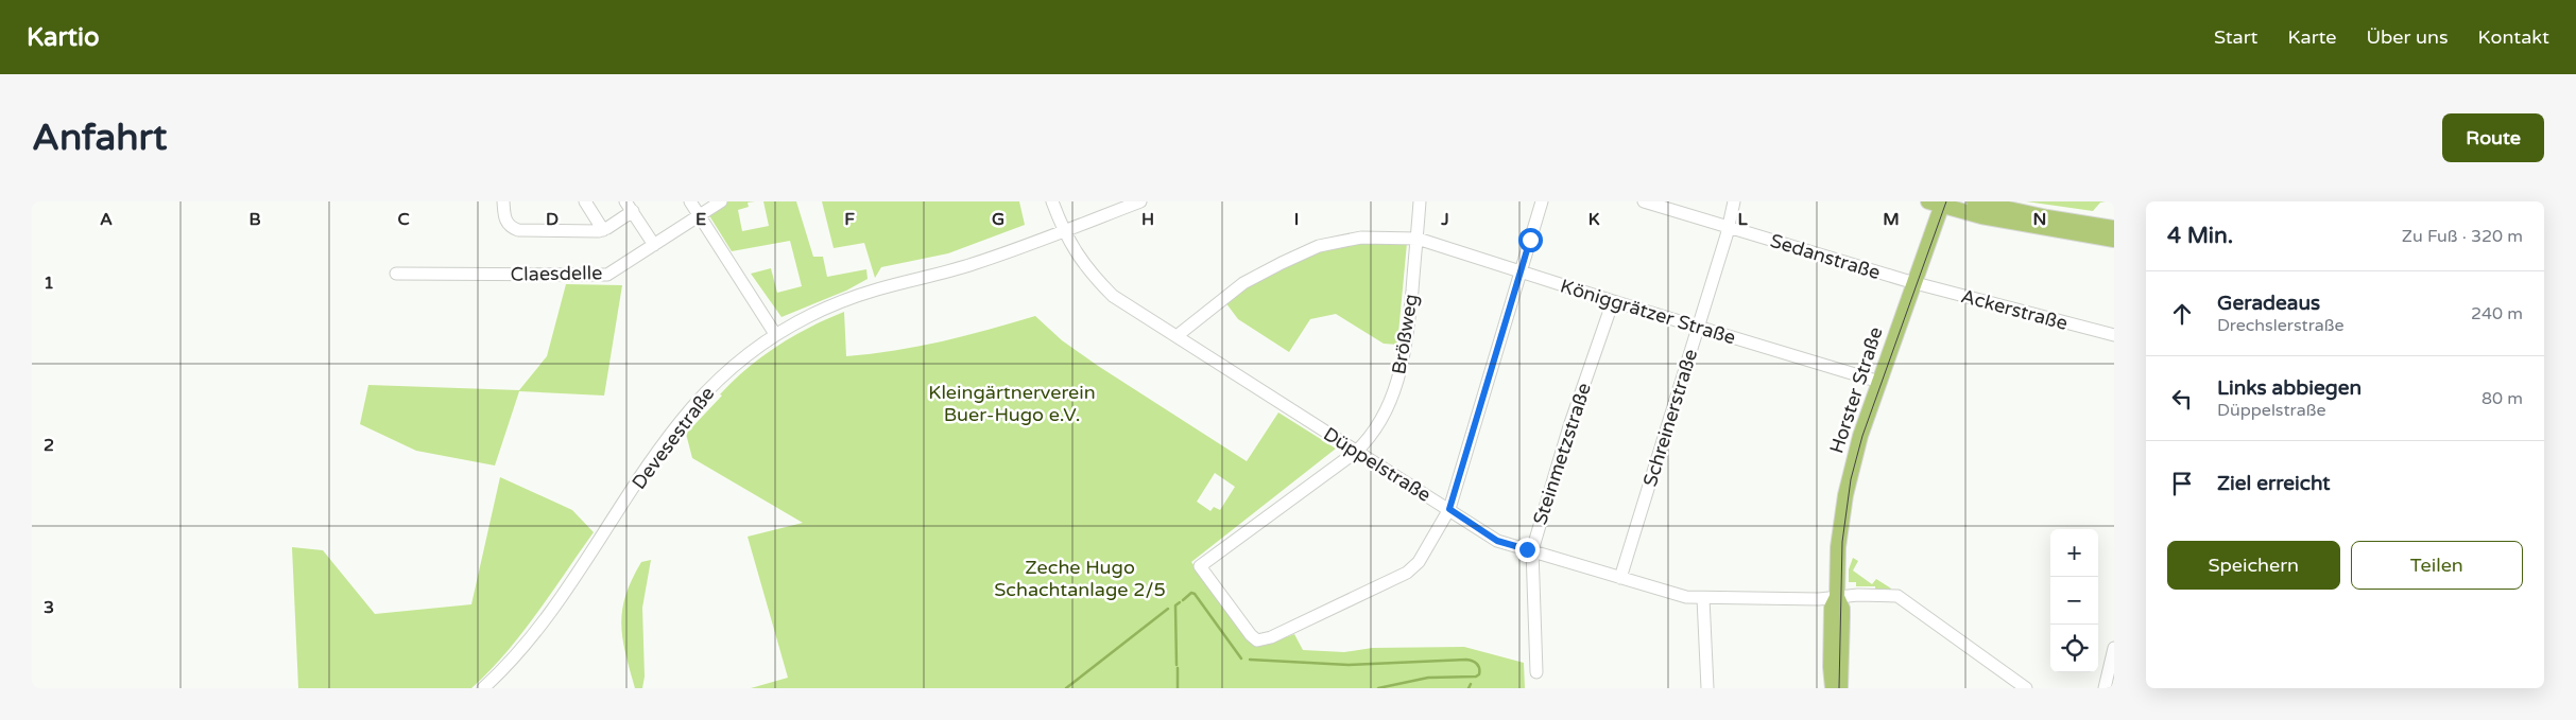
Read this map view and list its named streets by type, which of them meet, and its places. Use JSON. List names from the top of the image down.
{
  "streets": {
    "main road": ["Horster Straße"],
    "street": [
      "Sedanstraße",
      "Claesdelle",
      "Ackerstraße",
      "Königgrätzer Straße",
      "Brößweg",
      "Schreinerstraße",
      "Devesestraße",
      "Steinmetzstraße",
      "Düppelstraße"
    ]
  },
  "crossings": [
    ["Sedanstraße", "Ackerstraße"],
    ["Sedanstraße", "Horster Straße"],
    ["Sedanstraße", "Schreinerstraße"],
    ["Ackerstraße", "Horster Straße"],
    ["Königgrätzer Straße", "Brößweg"],
    ["Königgrätzer Straße", "Horster Straße"],
    ["Königgrätzer Straße", "Schreinerstraße"],
    ["Königgrätzer Straße", "Steinmetzstraße"],
    ["Königgrätzer Straße", "Düppelstraße"],
    ["Brößweg", "Düppelstraße"],
    ["Horster Straße", "Düppelstraße"],
    ["Schreinerstraße", "Düppelstraße"],
    ["Devesestraße", "Düppelstraße"],
    ["Steinmetzstraße", "Düppelstraße"]
  ],
  "parks": ["Kleingärtnerverein Buer-Hugo e.V.", "Zeche Hugo Schachtanlage 2/5"],
  "page": {
    "header": "Kartio",
    "nav": [
      "Start",
      "Karte",
      "Über uns",
      "Kontakt"
    ],
    "buttons": [
      "Route",
      ["Speichern", "Teilen"]
    ],
    "title": "Anfahrt",
    "heading": ["4 Min.", "Zu Fuß · 320 m"],
    "list": [
      ["Geradeaus", "Drechslerstraße", "240 m"],
      ["Links abbiegen", "Düppelstraße", "80 m"],
      "Ziel erreicht"
    ],
    "map_buttons": ["+", "−"]
  },
  "grid": {
    "columns": [
      "A",
      "B",
      "C",
      "D",
      "E",
      "F",
      "G",
      "H",
      "I",
      "J",
      "K",
      "L",
      "M",
      "N"
    ],
    "rows": ["1", "2", "3"]
  }
}
